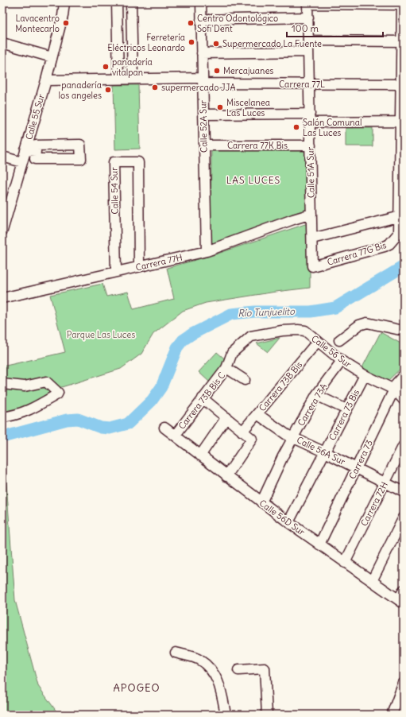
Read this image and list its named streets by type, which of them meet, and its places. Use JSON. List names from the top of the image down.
{
  "streets": {
    "street": [
      "Carrera 77L",
      "Calle 55 Sur",
      "Calle 52A Sur",
      "Carrera 77K Bis",
      "Calle 51A Sur",
      "Calle 54 Sur",
      "Carrera 77G Bis",
      "Carrera 77H",
      "Calle 56 Sur",
      "Carrera 73B Bis",
      "Carrera 73B Bis C",
      "Carrera 73A",
      "Carrera 73 Bis",
      "Calle 56A Sur",
      "Carrera 73",
      "Carrera 72H",
      "Calle 56D Sur"
    ]
  },
  "crossings": [
    ["Carrera 77L", "Calle 55 Sur"],
    ["Carrera 77L", "Calle 52A Sur"],
    ["Carrera 77L", "Calle 51A Sur"],
    ["Carrera 77L", "Carrera 77G Bis"],
    ["Calle 52A Sur", "Carrera 77K Bis"],
    ["Calle 52A Sur", "Carrera 77H"],
    ["Carrera 77K Bis", "Calle 51A Sur"],
    ["Calle 51A Sur", "Carrera 77G Bis"],
    ["Calle 51A Sur", "Carrera 77H"],
    ["Calle 54 Sur", "Carrera 77H"],
    ["Calle 56 Sur", "Carrera 73B Bis"],
    ["Calle 56 Sur", "Carrera 73B Bis C"],
    ["Calle 56 Sur", "Carrera 73A"],
    ["Calle 56 Sur", "Carrera 73 Bis"],
    ["Calle 56 Sur", "Carrera 73"],
    ["Carrera 73B Bis", "Calle 56A Sur"],
    ["Carrera 73B Bis C", "Calle 56D Sur"],
    ["Carrera 73A", "Calle 56A Sur"],
    ["Carrera 73A", "Calle 56D Sur"],
    ["Carrera 73 Bis", "Calle 56A Sur"],
    ["Carrera 73 Bis", "Calle 56D Sur"],
    ["Calle 56A Sur", "Carrera 73"],
    ["Calle 56A Sur", "Carrera 72H"],
    ["Carrera 73", "Calle 56D Sur"],
    ["Carrera 72H", "Calle 56D Sur"]
  ],
  "districts": ["LAS LUCES", "APOGEO"],
  "water": ["Río Tunjuelito"],
  "parks": ["Parque Las Luces"],
  "places": [
    "Lavacentro Montecarlo",
    "Centro Odontológico Sofi Dent",
    "Ferretería Eléctricos Leonardo",
    "Supermercado La Fuente",
    "panadería vitalpan",
    "Mercajuanes",
    "supermercado JJA",
    "panadería los angeles",
    "Miscelanea Las Luces",
    "Salón Comunal Las Luces"
  ],
  "scale_bar": "100 m"
}
